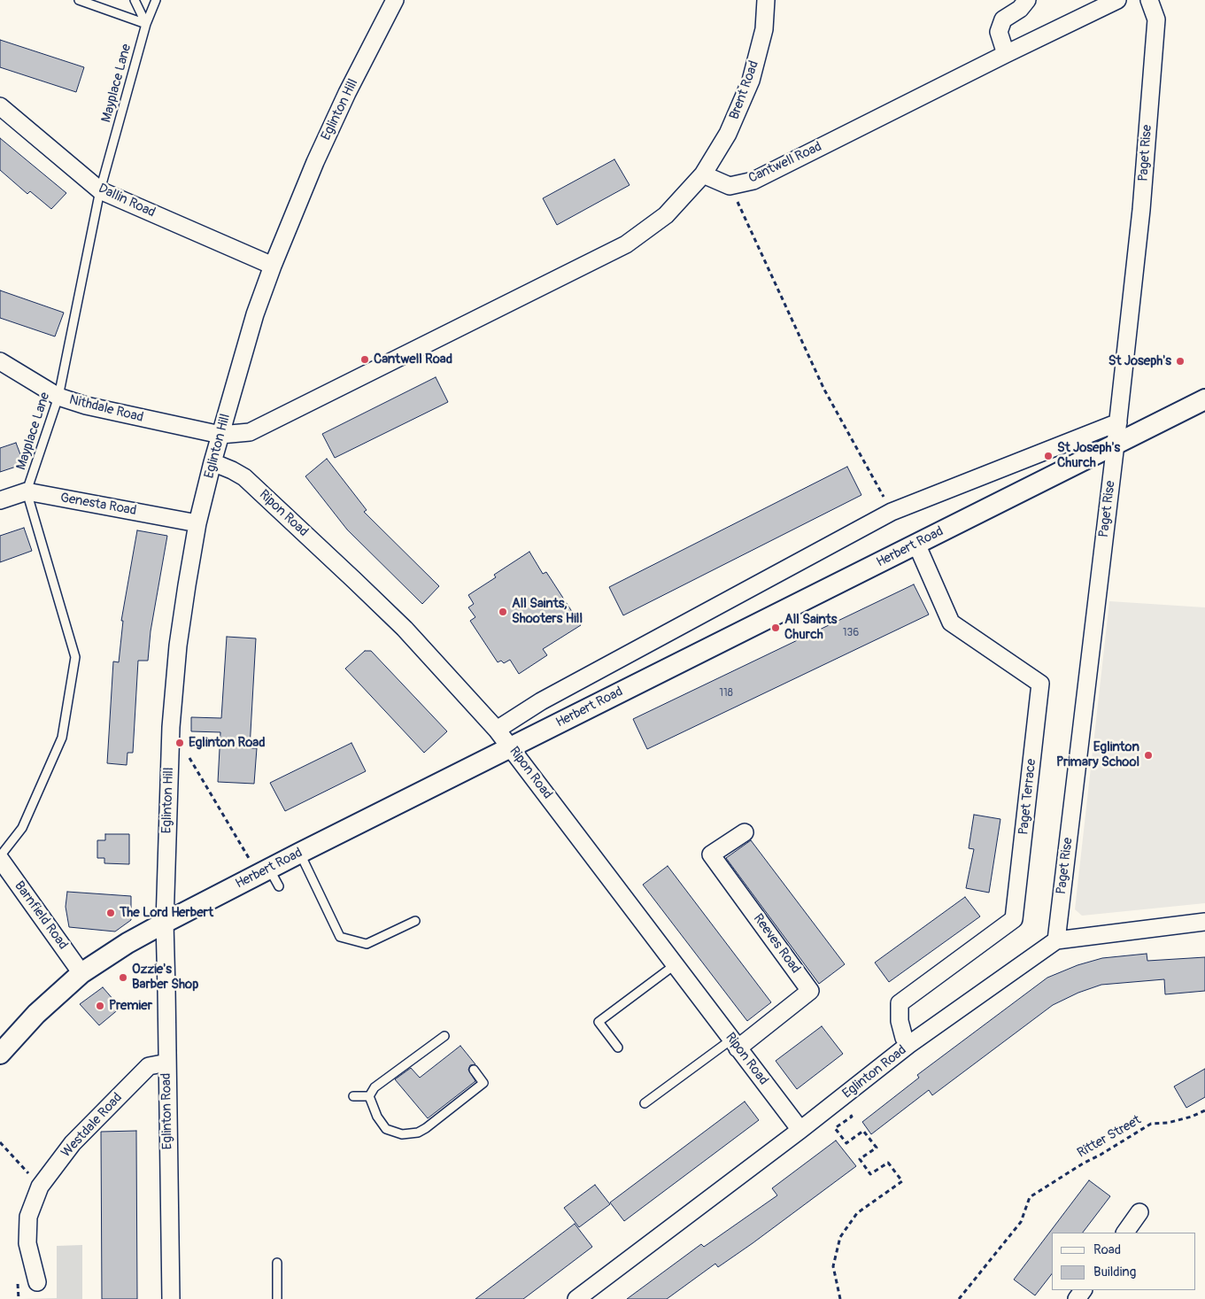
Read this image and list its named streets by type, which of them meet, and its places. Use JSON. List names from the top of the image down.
{
  "streets": {
    "street": [
      "Brent Road",
      "Eglinton Hill",
      "Paget Rise",
      "Cantwell Road",
      "Dallin Road",
      "Nithdale Road",
      "Genesta Road",
      "Ripon Road",
      "Herbert Road",
      "Paget Terrace",
      "Barnfield Road",
      "Reeves Road",
      "Eglinton Road",
      "Westdale Road"
    ],
    "lane": ["Mayplace Lane"],
    "path": ["Ritter Street"]
  },
  "crossings": [
    ["Mayplace Lane", "Dallin Road"],
    ["Mayplace Lane", "Nithdale Road"],
    ["Mayplace Lane", "Genesta Road"],
    ["Mayplace Lane", "Barnfield Road"],
    ["Eglinton Hill", "Dallin Road"],
    ["Eglinton Hill", "Nithdale Road"],
    ["Eglinton Hill", "Genesta Road"],
    ["Eglinton Hill", "Ripon Road"],
    ["Eglinton Hill", "Herbert Road"],
    ["Eglinton Hill", "Eglinton Road"],
    ["Paget Rise", "Herbert Road"],
    ["Paget Rise", "Eglinton Road"],
    ["Ripon Road", "Herbert Road"],
    ["Ripon Road", "Reeves Road"],
    ["Ripon Road", "Eglinton Road"],
    ["Herbert Road", "Paget Terrace"],
    ["Herbert Road", "Barnfield Road"],
    ["Herbert Road", "Eglinton Road"],
    ["Paget Terrace", "Eglinton Road"],
    ["Eglinton Road", "Westdale Road"]
  ],
  "places": [
    "Cantwell Road",
    "St Joseph's",
    "St Joseph's Church",
    "All Saints, Shooters Hill",
    "All Saints Church",
    "Eglinton Road",
    "Eglinton Primary School",
    "The Lord Herbert",
    "Ozzie's Barber Shop",
    "Premier"
  ],
  "house_numbers": ["136", "118"],
  "legend": ["Road", "Building"]
}
